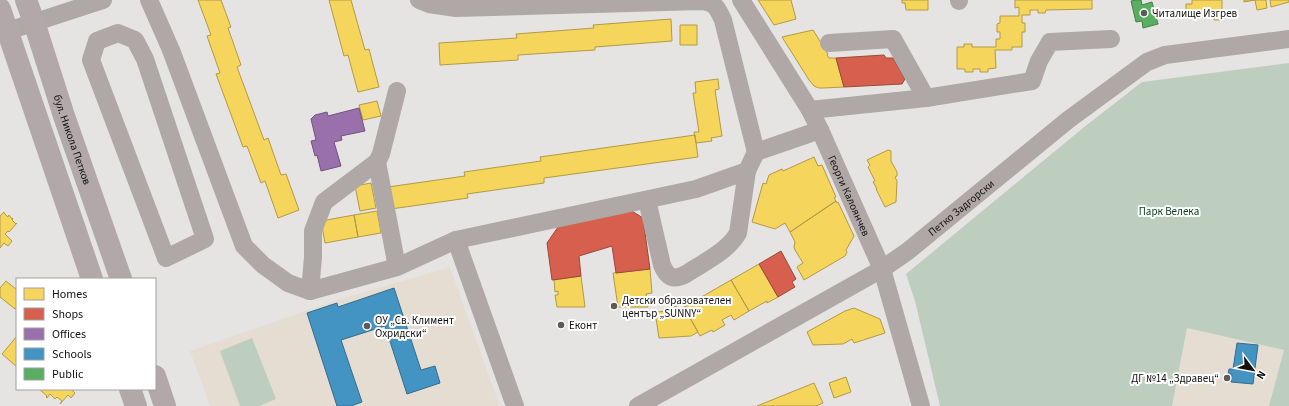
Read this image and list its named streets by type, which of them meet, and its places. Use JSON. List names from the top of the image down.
{
  "streets": {
    "main road": ["бул. Никола Петков"],
    "street": ["Георги Калоянчев", "Петко Задгорски"]
  },
  "crossings": [
    ["Георги Калоянчев", "Петко Задгорски"]
  ],
  "parks": ["Парк Велека"],
  "places": [
    "Читалище Изгрев",
    "Детски образователен център „SUNNY“",
    "Еконт",
    "ОУ „Св. Климент Охридски“",
    "ДГ №14 „Здравец“"
  ],
  "legend": [
    "Homes",
    "Shops",
    "Offices",
    "Schools",
    "Public"
  ],
  "north": "bottom right"
}
